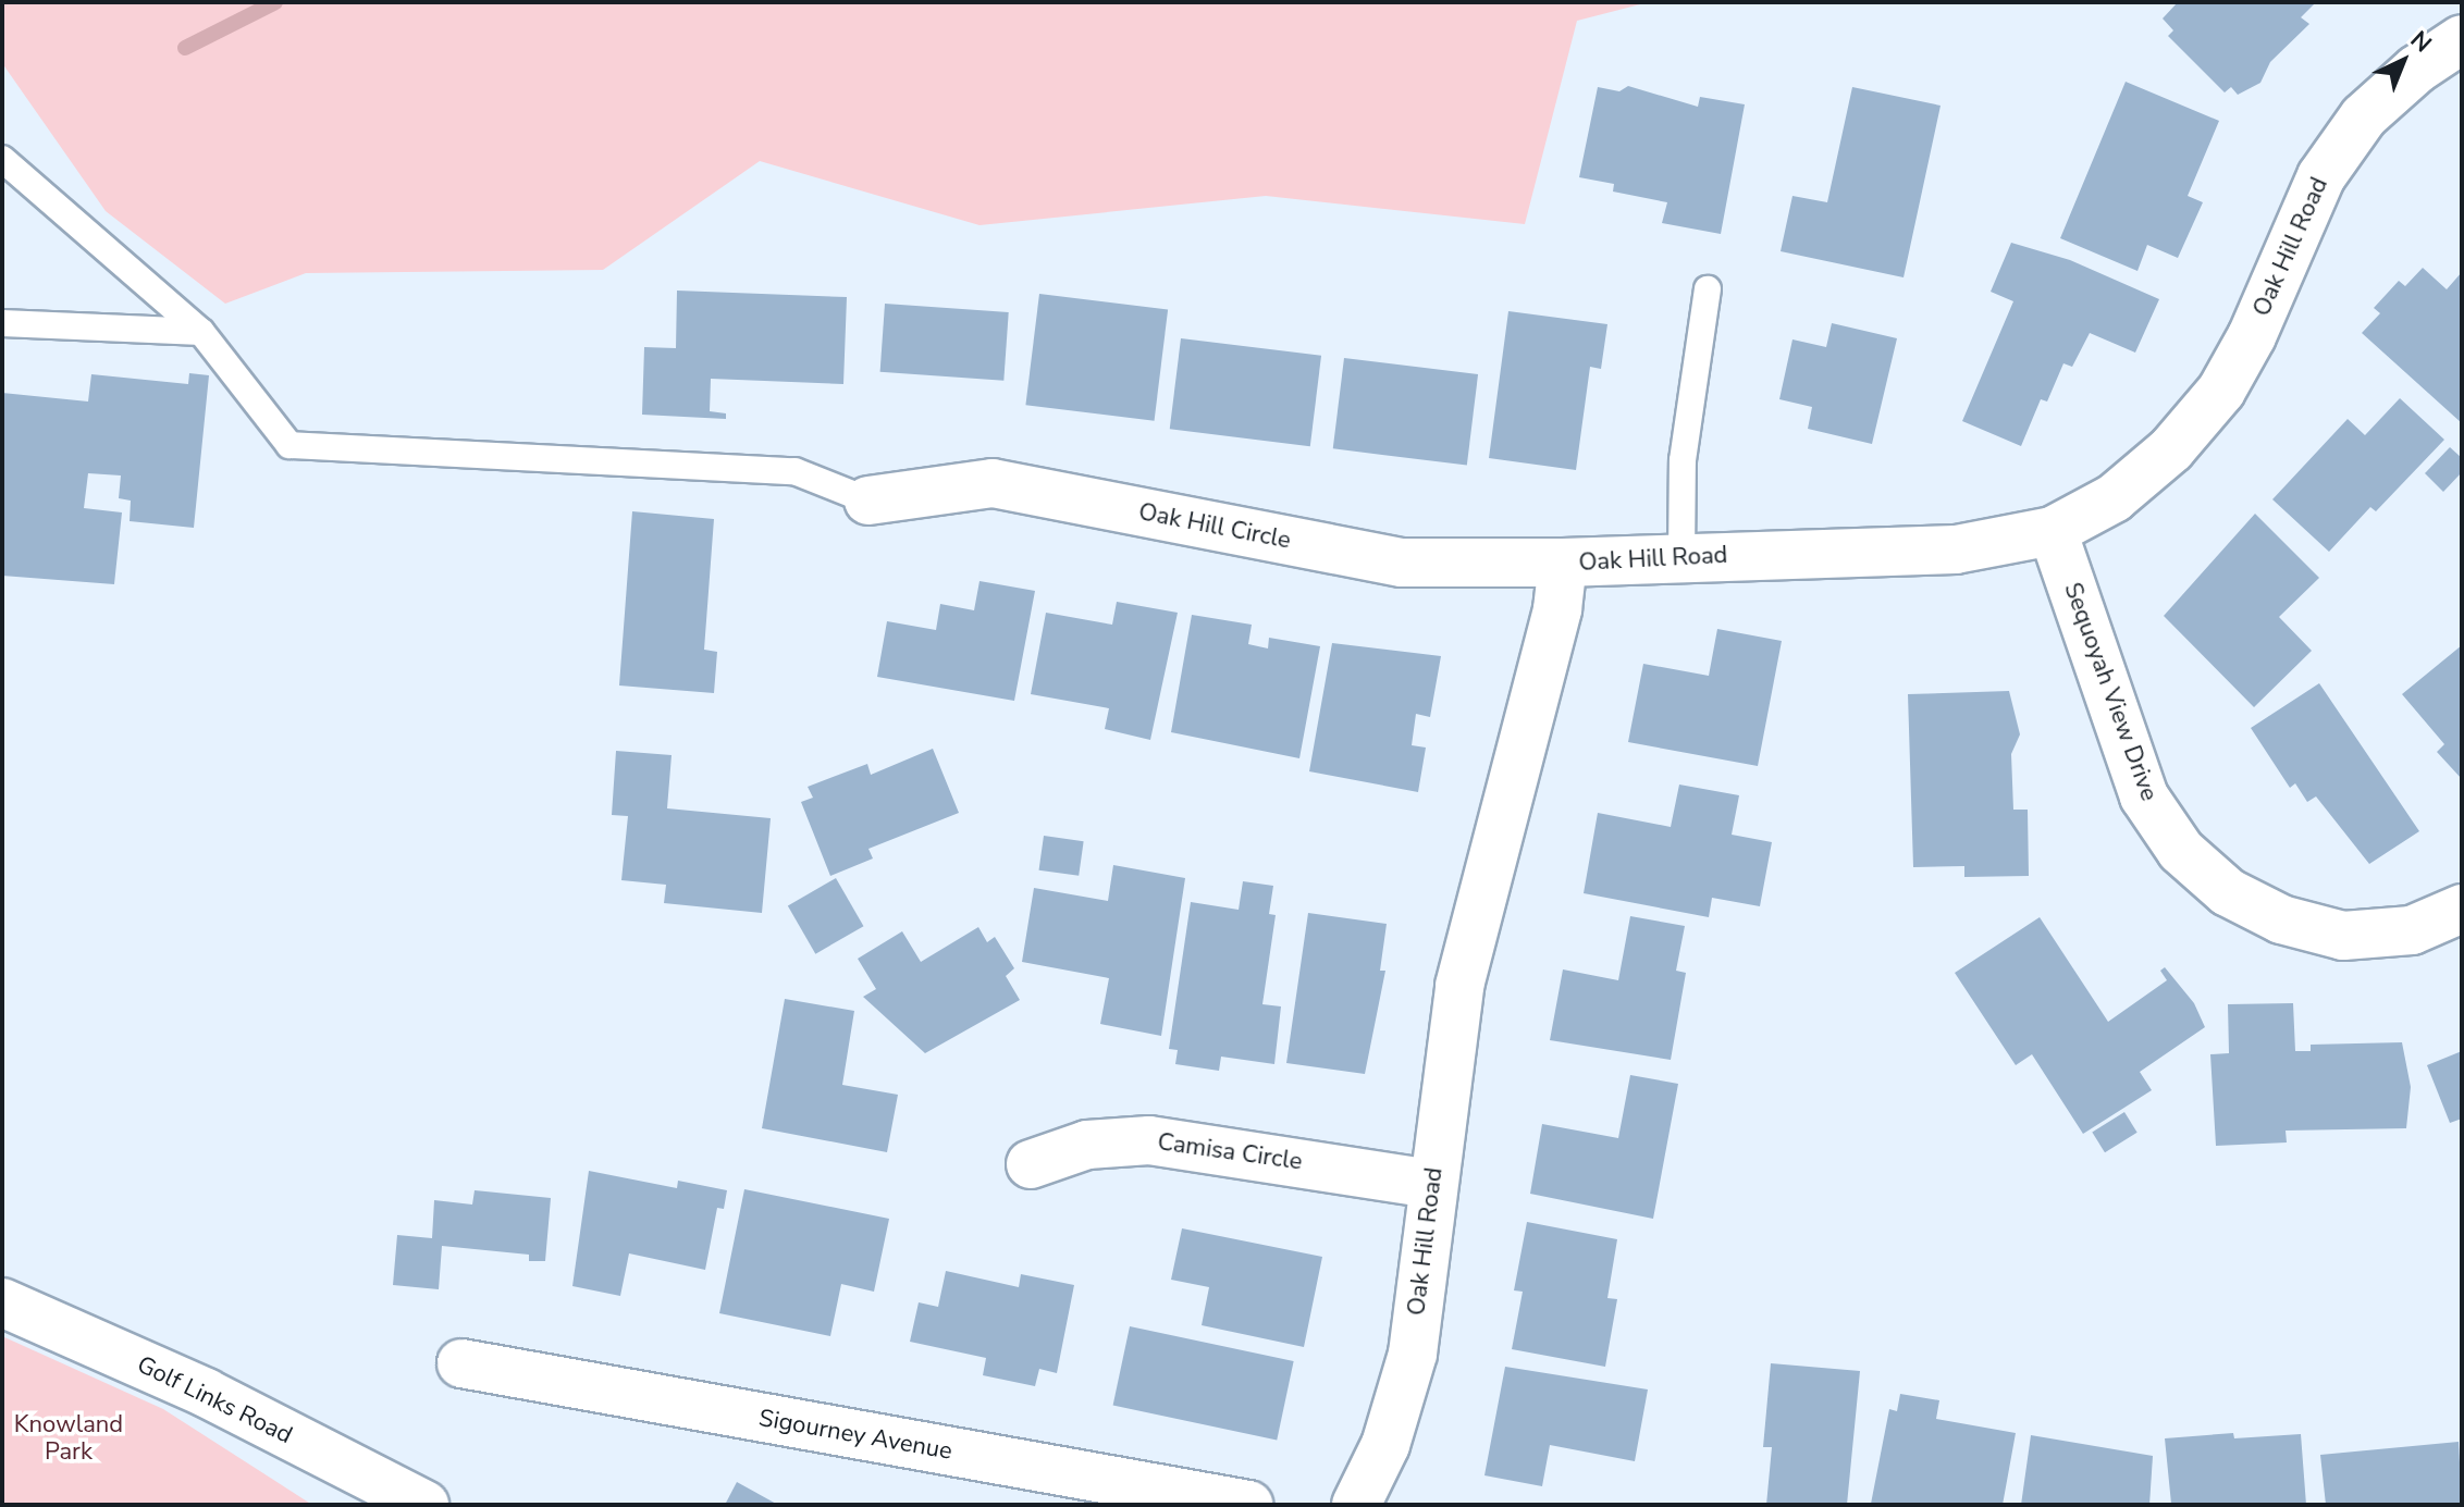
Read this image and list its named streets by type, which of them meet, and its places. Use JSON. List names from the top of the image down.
{
  "streets": {
    "street": [
      "Oak Hill Road",
      "Oak Hill Circle",
      "Sequoyah View Drive",
      "Camisa Circle",
      "Golf Links Road",
      "Sigourney Avenue"
    ]
  },
  "crossings": [
    ["Oak Hill Road", "Oak Hill Circle"],
    ["Oak Hill Road", "Sequoyah View Drive"],
    ["Oak Hill Road", "Camisa Circle"]
  ],
  "parks": ["Knowland Park"],
  "north": "top right"
}
